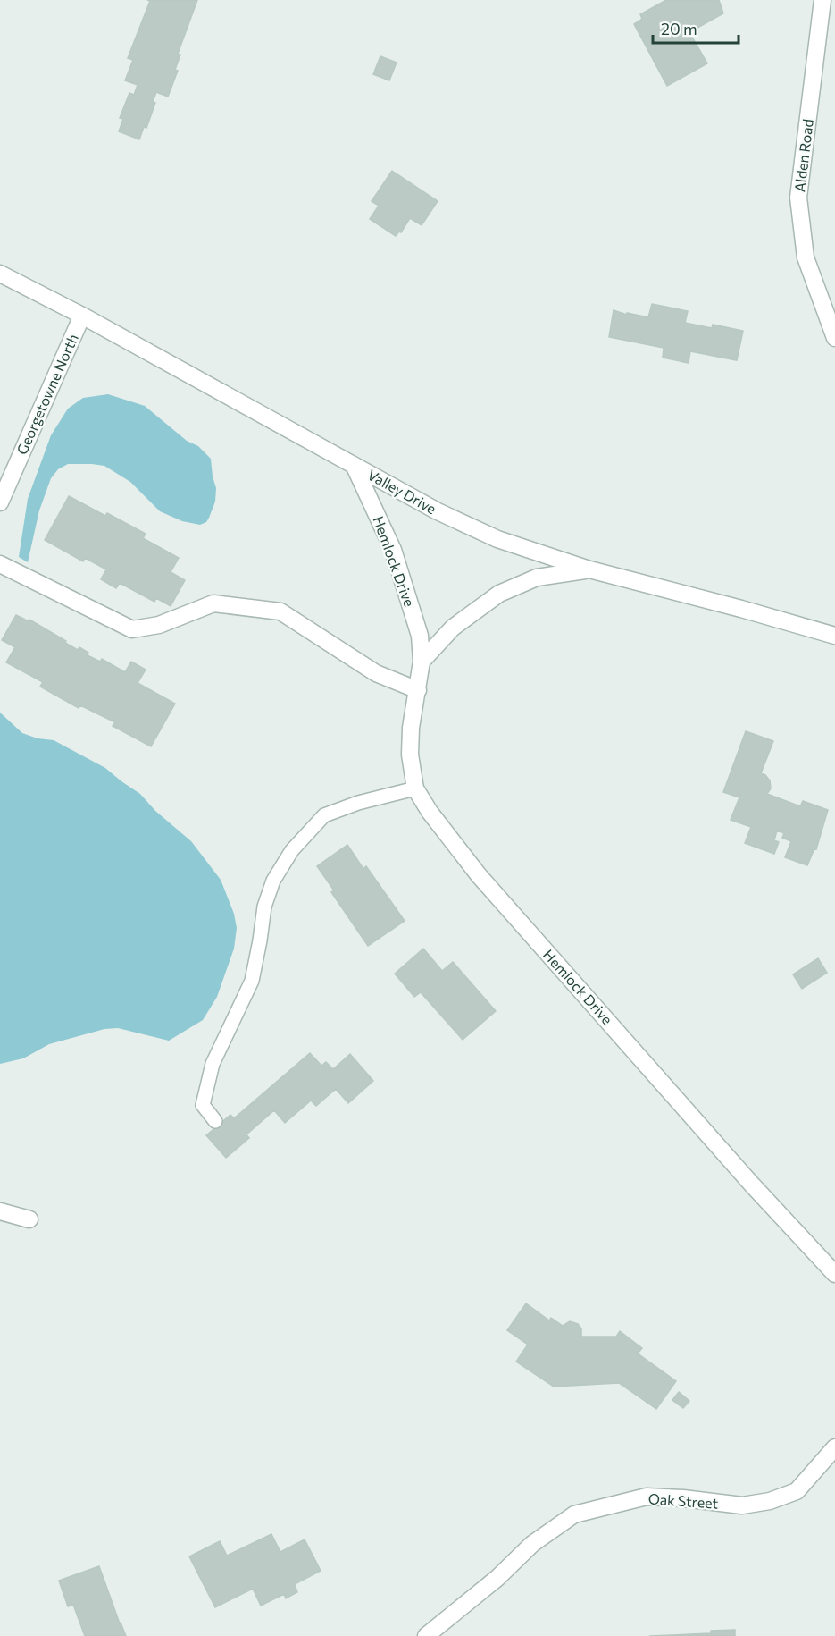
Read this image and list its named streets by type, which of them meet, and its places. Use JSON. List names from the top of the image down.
{
  "streets": {
    "street": [
      "Alden Road",
      "Georgetowne North",
      "Valley Drive",
      "Hemlock Drive",
      "Oak Street"
    ]
  },
  "crossings": [
    ["Georgetowne North", "Valley Drive"],
    ["Valley Drive", "Hemlock Drive"]
  ],
  "scale_bar": "20 m"
}
